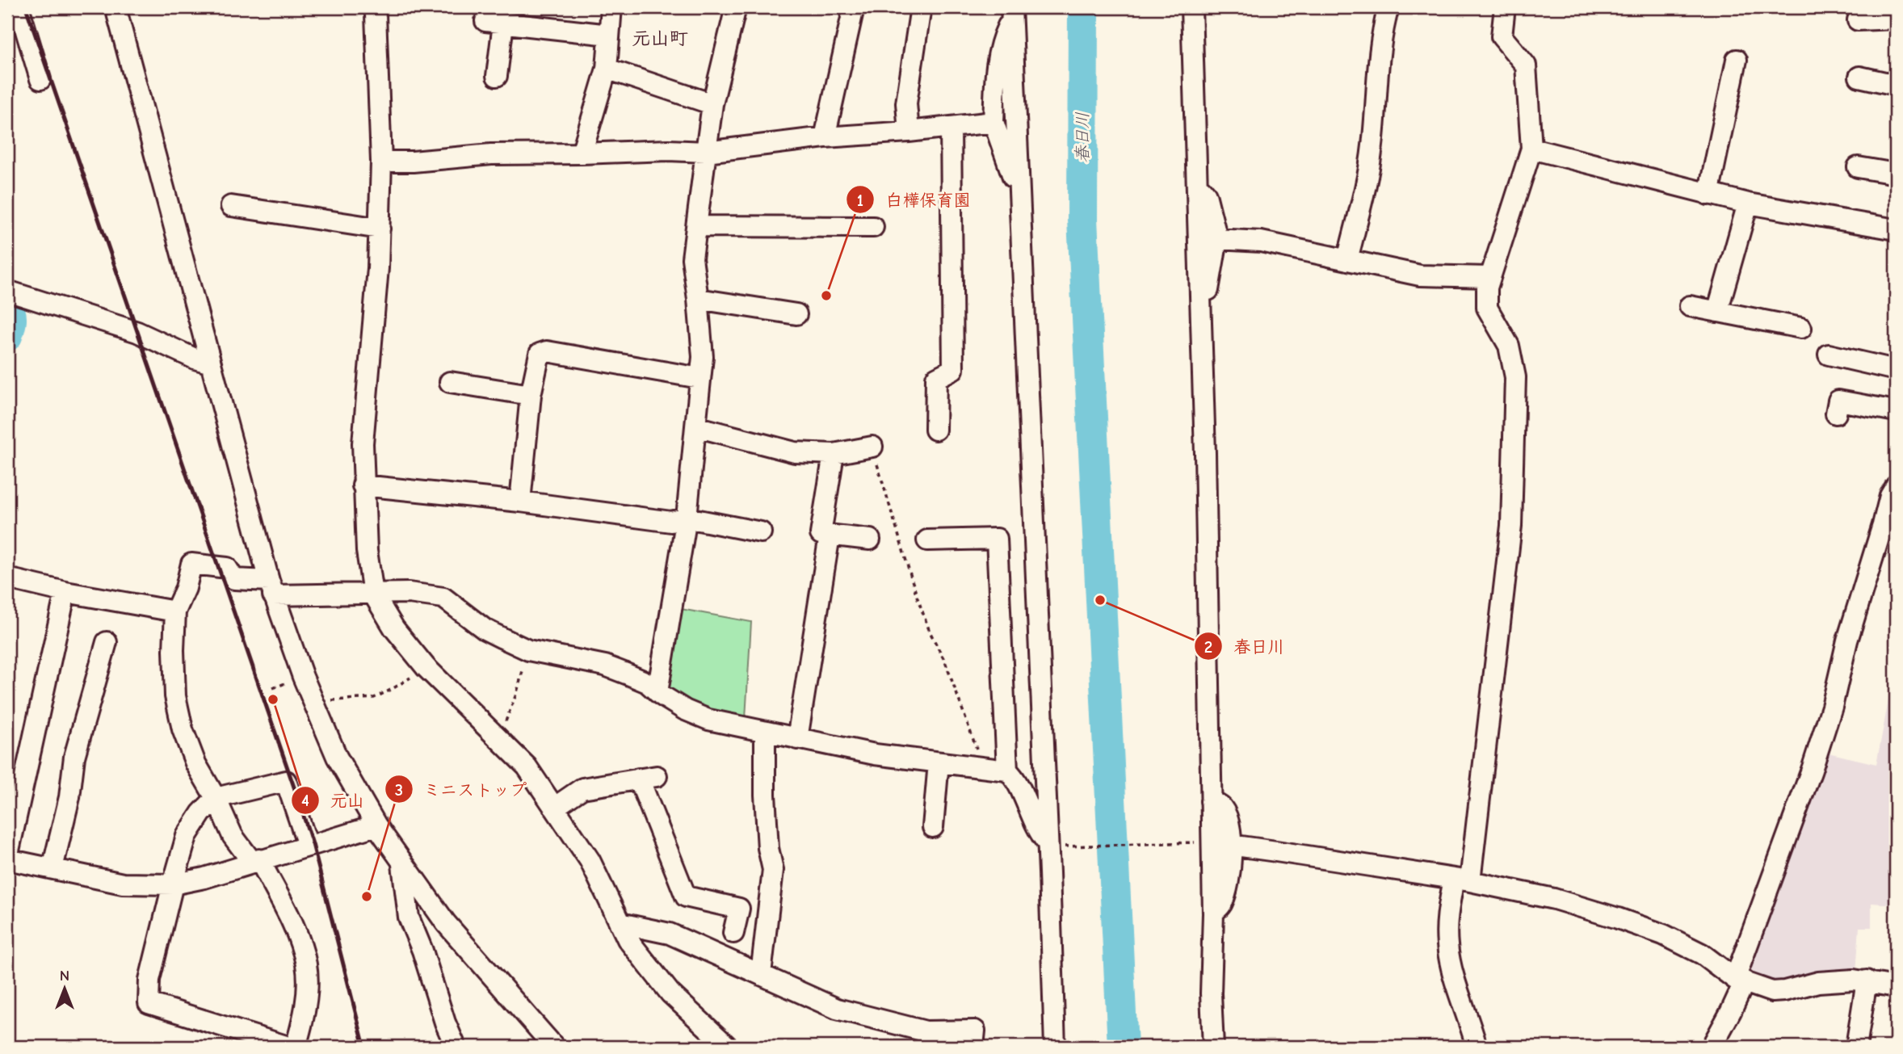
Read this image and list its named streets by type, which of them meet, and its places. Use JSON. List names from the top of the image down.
{
  "districts": ["元山町"],
  "water": ["春日川"],
  "places": [
    "白樺保育園",
    "春日川",
    "元山",
    "ミニストップ"
  ],
  "north": "top"
}
